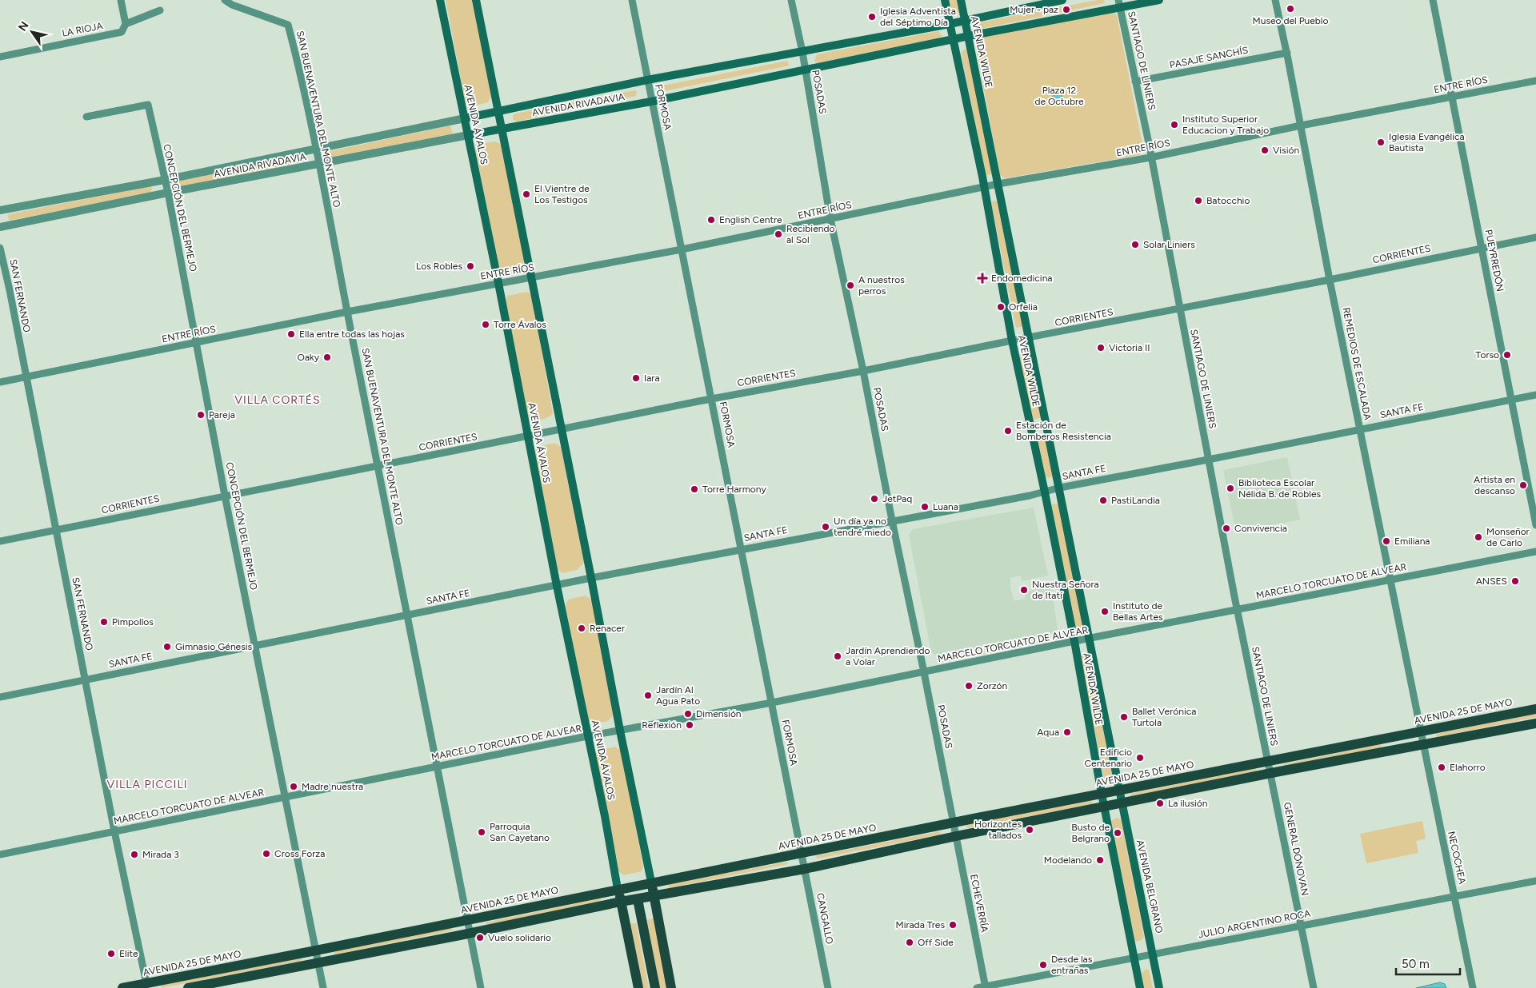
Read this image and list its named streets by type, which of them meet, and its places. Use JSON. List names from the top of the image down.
{
  "streets": {
    "main road": [
      "AVENIDA WILDE",
      "AVENIDA RIVADAVIA",
      "AVENIDA ÁVALOS",
      "AVENIDA 25 DE MAYO",
      "AVENIDA BELGRANO"
    ],
    "street": [
      "LA RIOJA",
      "PASAJE SANCHÍS",
      "SANTIAGO DE LINIERS",
      "ENTRE RÍOS",
      "POSADAS",
      "FORMOSA",
      "SAN BUENAVENTURA DEL MONTE ALTO",
      "CONCEPCIÓN DEL BERMEJO",
      "CORRIENTES",
      "PUEYRREDÓN",
      "SAN FERNANDO",
      "REMEDIOS DE ESCALADA",
      "SANTA FE",
      "MARCELO TORCUATO DE ALVEAR",
      "GENERAL DÓNOVAN",
      "NECOCHEA",
      "ECHEVERRÍA",
      "CANGALLO",
      "JULIO ARGENTINO ROCA"
    ]
  },
  "crossings": [
    ["AVENIDA WILDE", "ENTRE RÍOS"],
    ["AVENIDA WILDE", "AVENIDA RIVADAVIA"],
    ["AVENIDA WILDE", "CORRIENTES"],
    ["AVENIDA WILDE", "SANTA FE"],
    ["AVENIDA WILDE", "MARCELO TORCUATO DE ALVEAR"],
    ["AVENIDA WILDE", "AVENIDA 25 DE MAYO"],
    ["AVENIDA WILDE", "AVENIDA BELGRANO"],
    ["PASAJE SANCHÍS", "SANTIAGO DE LINIERS"],
    ["PASAJE SANCHÍS", "REMEDIOS DE ESCALADA"],
    ["SANTIAGO DE LINIERS", "ENTRE RÍOS"],
    ["SANTIAGO DE LINIERS", "AVENIDA RIVADAVIA"],
    ["SANTIAGO DE LINIERS", "CORRIENTES"],
    ["SANTIAGO DE LINIERS", "SANTA FE"],
    ["SANTIAGO DE LINIERS", "MARCELO TORCUATO DE ALVEAR"],
    ["SANTIAGO DE LINIERS", "AVENIDA 25 DE MAYO"],
    ["SANTIAGO DE LINIERS", "GENERAL DÓNOVAN"],
    ["ENTRE RÍOS", "POSADAS"],
    ["ENTRE RÍOS", "FORMOSA"],
    ["ENTRE RÍOS", "SAN BUENAVENTURA DEL MONTE ALTO"],
    ["ENTRE RÍOS", "AVENIDA ÁVALOS"],
    ["ENTRE RÍOS", "CONCEPCIÓN DEL BERMEJO"],
    ["ENTRE RÍOS", "PUEYRREDÓN"],
    ["ENTRE RÍOS", "SAN FERNANDO"],
    ["ENTRE RÍOS", "REMEDIOS DE ESCALADA"],
    ["POSADAS", "AVENIDA RIVADAVIA"],
    ["POSADAS", "CORRIENTES"],
    ["POSADAS", "SANTA FE"],
    ["POSADAS", "MARCELO TORCUATO DE ALVEAR"],
    ["POSADAS", "AVENIDA 25 DE MAYO"],
    ["POSADAS", "ECHEVERRÍA"],
    ["AVENIDA RIVADAVIA", "FORMOSA"],
    ["AVENIDA RIVADAVIA", "SAN BUENAVENTURA DEL MONTE ALTO"],
    ["AVENIDA RIVADAVIA", "AVENIDA ÁVALOS"],
    ["AVENIDA RIVADAVIA", "CONCEPCIÓN DEL BERMEJO"],
    ["FORMOSA", "CORRIENTES"],
    ["FORMOSA", "SANTA FE"],
    ["FORMOSA", "MARCELO TORCUATO DE ALVEAR"],
    ["FORMOSA", "AVENIDA 25 DE MAYO"],
    ["FORMOSA", "CANGALLO"],
    ["SAN BUENAVENTURA DEL MONTE ALTO", "CORRIENTES"],
    ["SAN BUENAVENTURA DEL MONTE ALTO", "SANTA FE"],
    ["SAN BUENAVENTURA DEL MONTE ALTO", "MARCELO TORCUATO DE ALVEAR"],
    ["SAN BUENAVENTURA DEL MONTE ALTO", "AVENIDA 25 DE MAYO"],
    ["AVENIDA ÁVALOS", "CORRIENTES"],
    ["AVENIDA ÁVALOS", "SANTA FE"],
    ["AVENIDA ÁVALOS", "MARCELO TORCUATO DE ALVEAR"],
    ["AVENIDA ÁVALOS", "AVENIDA 25 DE MAYO"],
    ["CONCEPCIÓN DEL BERMEJO", "CORRIENTES"],
    ["CONCEPCIÓN DEL BERMEJO", "SANTA FE"],
    ["CONCEPCIÓN DEL BERMEJO", "MARCELO TORCUATO DE ALVEAR"],
    ["CONCEPCIÓN DEL BERMEJO", "AVENIDA 25 DE MAYO"],
    ["CORRIENTES", "PUEYRREDÓN"],
    ["CORRIENTES", "SAN FERNANDO"],
    ["CORRIENTES", "REMEDIOS DE ESCALADA"],
    ["PUEYRREDÓN", "SANTA FE"],
    ["SAN FERNANDO", "SANTA FE"],
    ["SAN FERNANDO", "MARCELO TORCUATO DE ALVEAR"],
    ["SAN FERNANDO", "AVENIDA 25 DE MAYO"],
    ["REMEDIOS DE ESCALADA", "SANTA FE"],
    ["REMEDIOS DE ESCALADA", "MARCELO TORCUATO DE ALVEAR"],
    ["REMEDIOS DE ESCALADA", "AVENIDA 25 DE MAYO"],
    ["REMEDIOS DE ESCALADA", "NECOCHEA"],
    ["AVENIDA 25 DE MAYO", "GENERAL DÓNOVAN"],
    ["AVENIDA 25 DE MAYO", "NECOCHEA"],
    ["AVENIDA 25 DE MAYO", "AVENIDA BELGRANO"],
    ["AVENIDA 25 DE MAYO", "ECHEVERRÍA"],
    ["AVENIDA 25 DE MAYO", "CANGALLO"],
    ["GENERAL DÓNOVAN", "JULIO ARGENTINO ROCA"],
    ["NECOCHEA", "JULIO ARGENTINO ROCA"],
    ["AVENIDA BELGRANO", "JULIO ARGENTINO ROCA"],
    ["ECHEVERRÍA", "JULIO ARGENTINO ROCA"]
  ],
  "districts": ["VILLA CORTÉS", "VILLA PICCILI"],
  "parks": ["Plaza 12 de Octubre"],
  "places": {
    "other": [
      "Museo del Pueblo",
      "Mujer - paz",
      "Iglesia Adventista del Séptimo Día",
      "Instituto Superior Educacion y Trabajo",
      "Iglesia Evangélica Bautista",
      "Visión",
      "El Vientre de Los Testigos",
      "Batocchio",
      "English Centre",
      "Recibiendo al Sol",
      "Solar Liniers",
      "Los Robles",
      "A nuestros perros",
      "Orfelia",
      "Torre Ávalos",
      "Ella entre todas las hojas",
      "Victoria II",
      "Torso",
      "Oaky",
      "Iara",
      "Pareja",
      "Estación de Bomberos Resistencia",
      "Artista en descanso",
      "Biblioteca Escolar Nélida B. de Robles",
      "Torre Harmony",
      "JetPaq",
      "PastiLandia",
      "Luana",
      "Un día ya no tendré miedo",
      "Convivencia",
      "Monseñor de Carlo",
      "Emiliana",
      "ANSES",
      "Nuestra Señora de Itatí",
      "Instituto de Bellas Artes",
      "Pimpollos",
      "Renacer",
      "Gimnasio Génesis",
      "Jardín Aprendiendo a Volar",
      "Zorzón",
      "Jardín Al Agua Pato",
      "Dimensión",
      "Ballet Verónica Turtola",
      "Reflexión",
      "Aqua",
      "Edificio Centenario",
      "Elahorro",
      "Madre nuestra",
      "La ilusión",
      "Horizontes tallados",
      "Parroquia San Cayetano",
      "Busto de Belgrano",
      "Cross Forza",
      "Mirada 3",
      "Modelando",
      "Mirada Tres",
      "Vuelo solidario",
      "Off Side",
      "Elite",
      "Desde las entrañas"
    ],
    "health": ["Endomedicina"]
  },
  "scale_bar": "50 m",
  "north": "top left"
}
